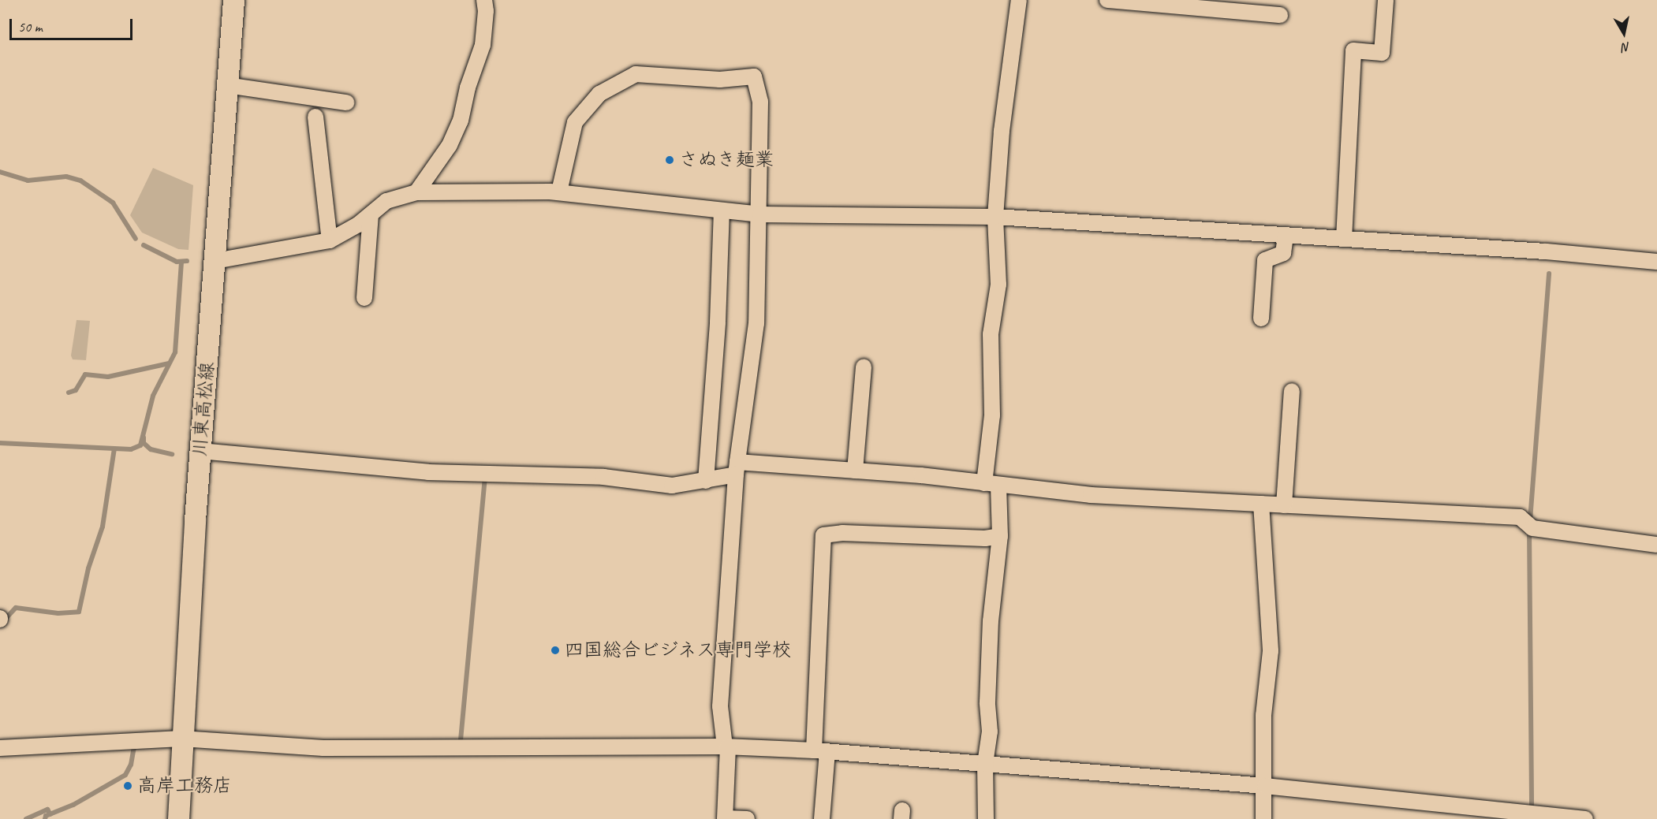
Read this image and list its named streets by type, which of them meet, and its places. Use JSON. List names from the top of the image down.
{
  "streets": {
    "main road": ["川東高松線"]
  },
  "places": ["さぬき麺業", "四国総合ビジネス専門学校", "高岸工務店"],
  "scale_bar": "50 m",
  "north": "bottom"
}
